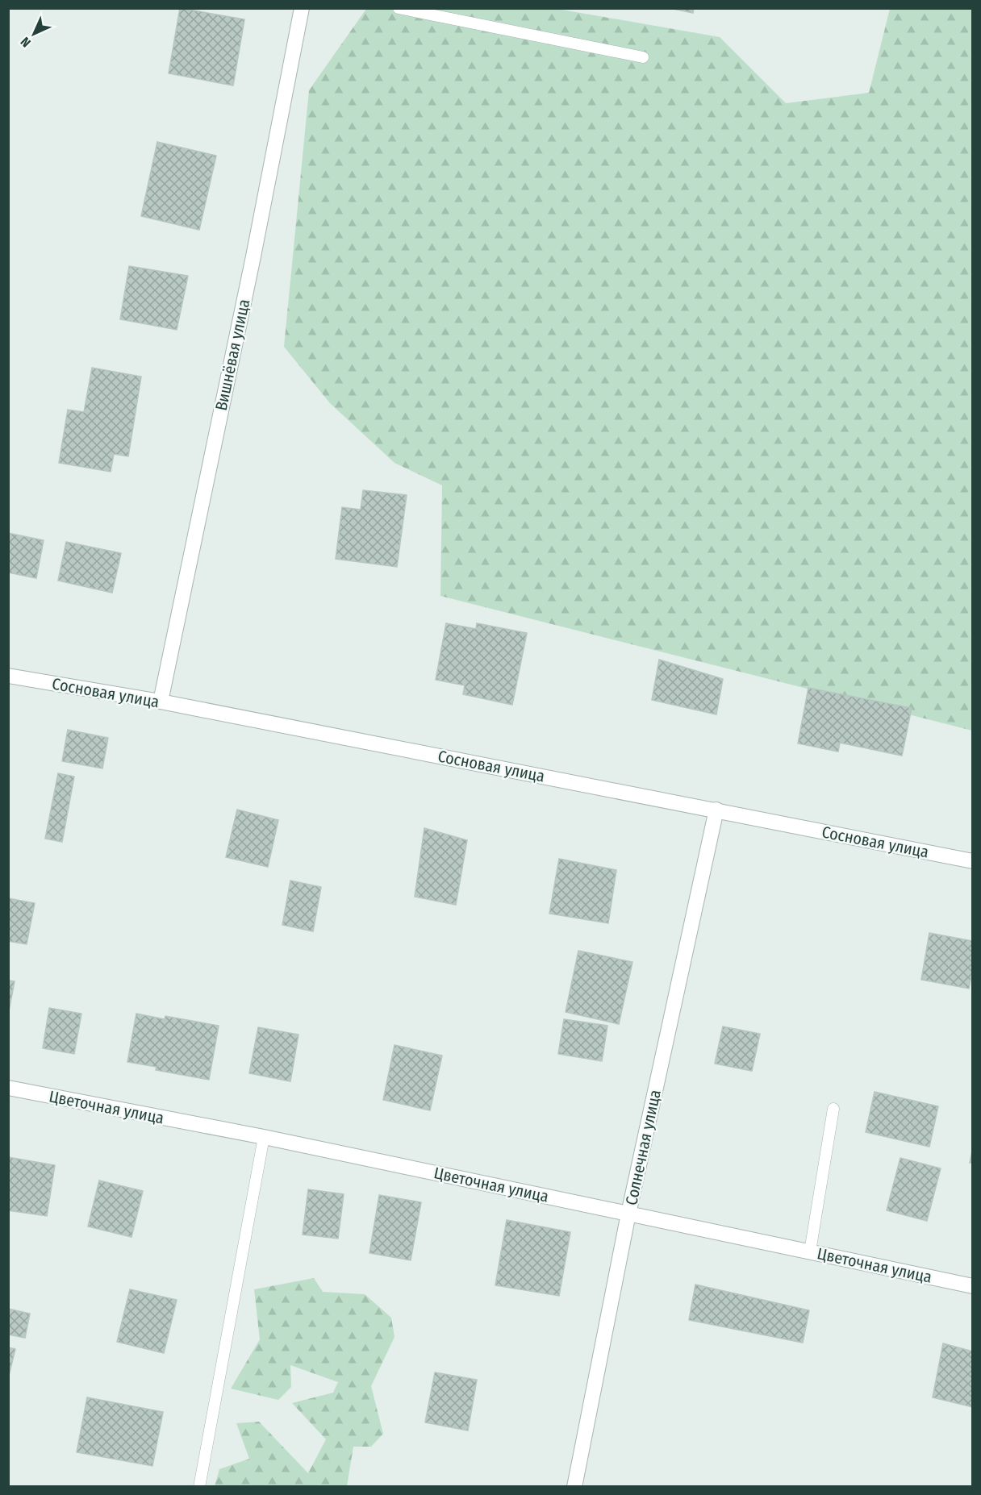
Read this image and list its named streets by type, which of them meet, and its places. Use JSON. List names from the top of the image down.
{
  "streets": {
    "street": [
      "Вишнёвая улица",
      "Сосновая улица",
      "Цветочная улица",
      "Солнечная улица"
    ]
  },
  "crossings": [
    ["Вишнёвая улица", "Сосновая улица"],
    ["Сосновая улица", "Солнечная улица"],
    ["Цветочная улица", "Солнечная улица"]
  ],
  "north": "bottom left"
}
